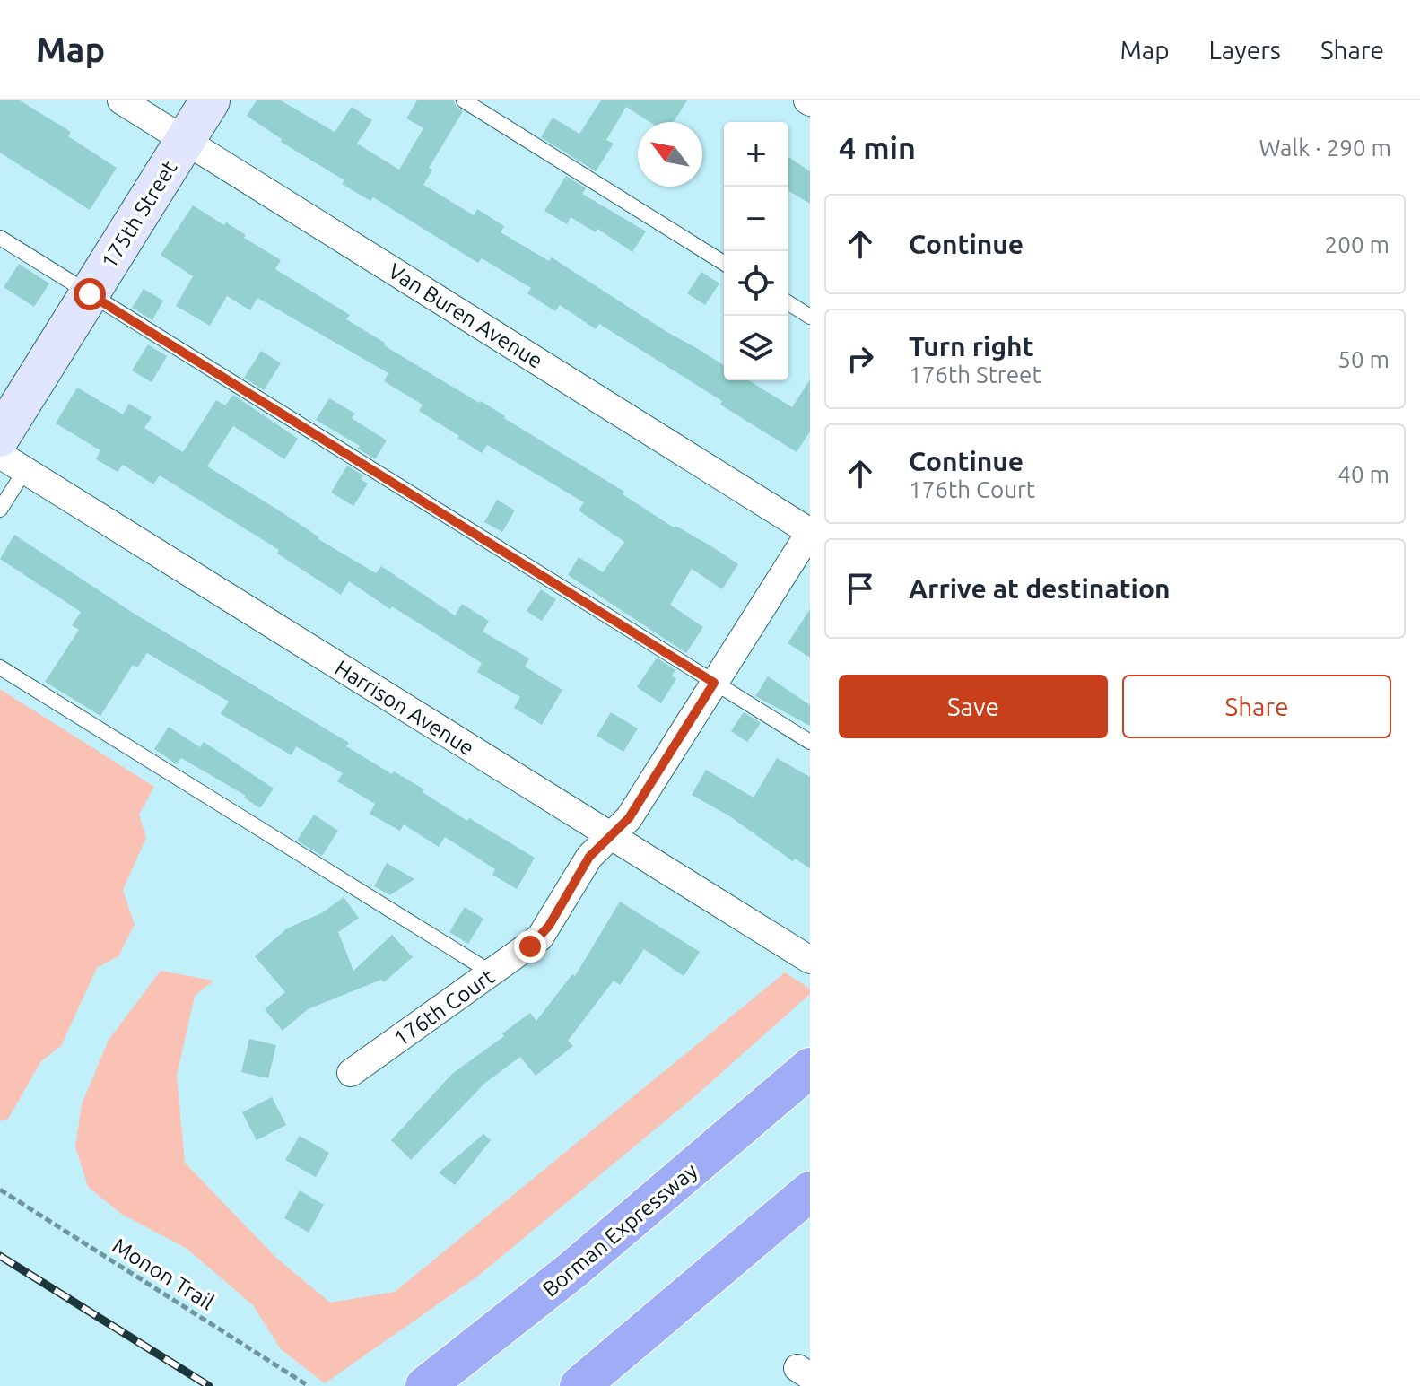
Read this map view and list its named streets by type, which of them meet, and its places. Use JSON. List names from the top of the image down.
{
  "streets": {
    "highway": ["Borman Expressway"],
    "street": [
      "175th Street",
      "Van Buren Avenue",
      "Harrison Avenue",
      "176th Court"
    ],
    "path": ["Monon Trail"]
  },
  "crossings": [
    ["175th Street", "Van Buren Avenue"],
    ["Van Buren Avenue", "176th Court"],
    ["Harrison Avenue", "176th Court"]
  ],
  "north": "top left",
  "page": {
    "header": "Map",
    "nav": ["Map", "Layers", "Share"],
    "heading": ["4 min", "Walk · 290 m"],
    "map_buttons": ["+", "−"],
    "list": [
      ["Continue", "200 m"],
      ["Turn right", "176th Street", "50 m"],
      ["Continue", "176th Court", "40 m"],
      "Arrive at destination"
    ],
    "buttons": ["Save", "Share"]
  }
}
